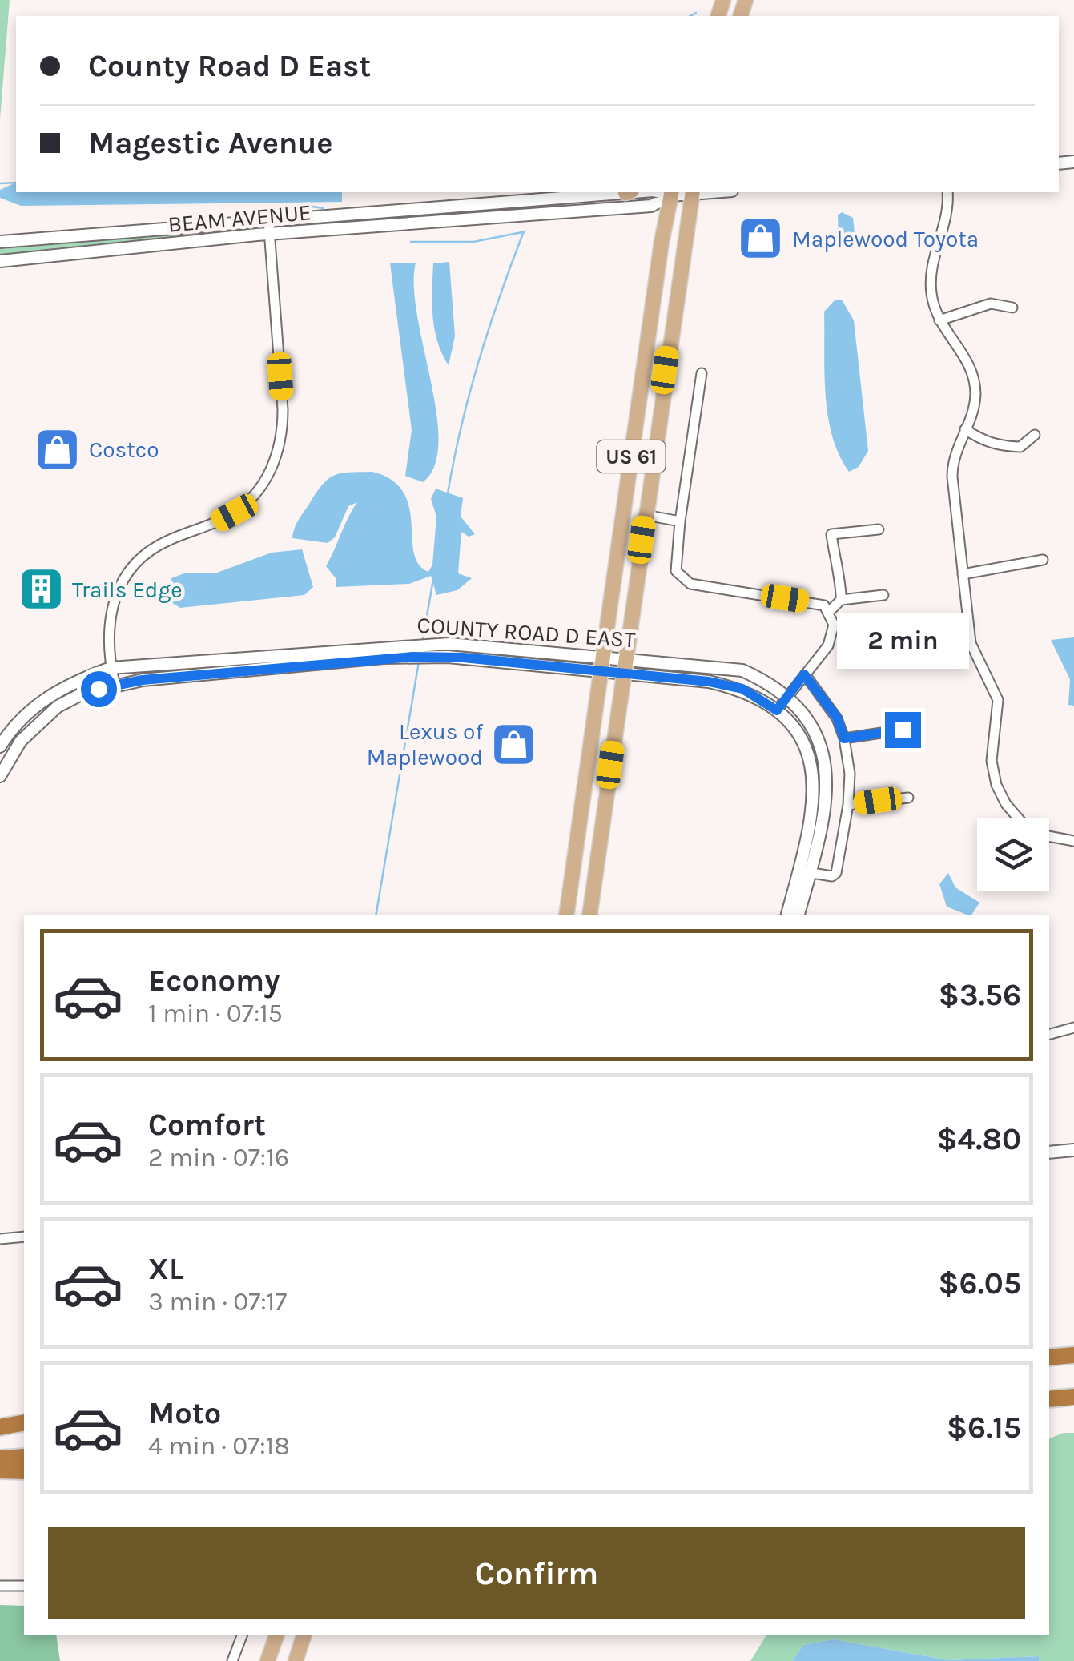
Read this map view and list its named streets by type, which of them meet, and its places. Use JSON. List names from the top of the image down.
{
  "streets": {
    "main road": ["US 61"],
    "street": ["BEAM AVENUE", "COUNTY ROAD D EAST"]
  },
  "crossings": [
    ["BEAM AVENUE", "US 61"],
    ["US 61", "COUNTY ROAD D EAST"]
  ],
  "places": {
    "shop": ["Maplewood Toyota", "Costco", "Lexus of Maplewood"],
    "building": ["Trails Edge"]
  },
  "page": {
    "banner": ["County Road D East", "Magestic Avenue"],
    "bubble": "2 min",
    "list": [
      {
        "name": "Economy",
        "note": "1 min · 07:15",
        "value": "$3.56"
      },
      {
        "name": "Comfort",
        "note": "2 min · 07:16",
        "value": "$4.80"
      },
      {
        "name": "XL",
        "note": "3 min · 07:17",
        "value": "$6.05"
      },
      {
        "name": "Moto",
        "note": "4 min · 07:18",
        "value": "$6.15"
      }
    ],
    "buttons": "Confirm"
  }
}
